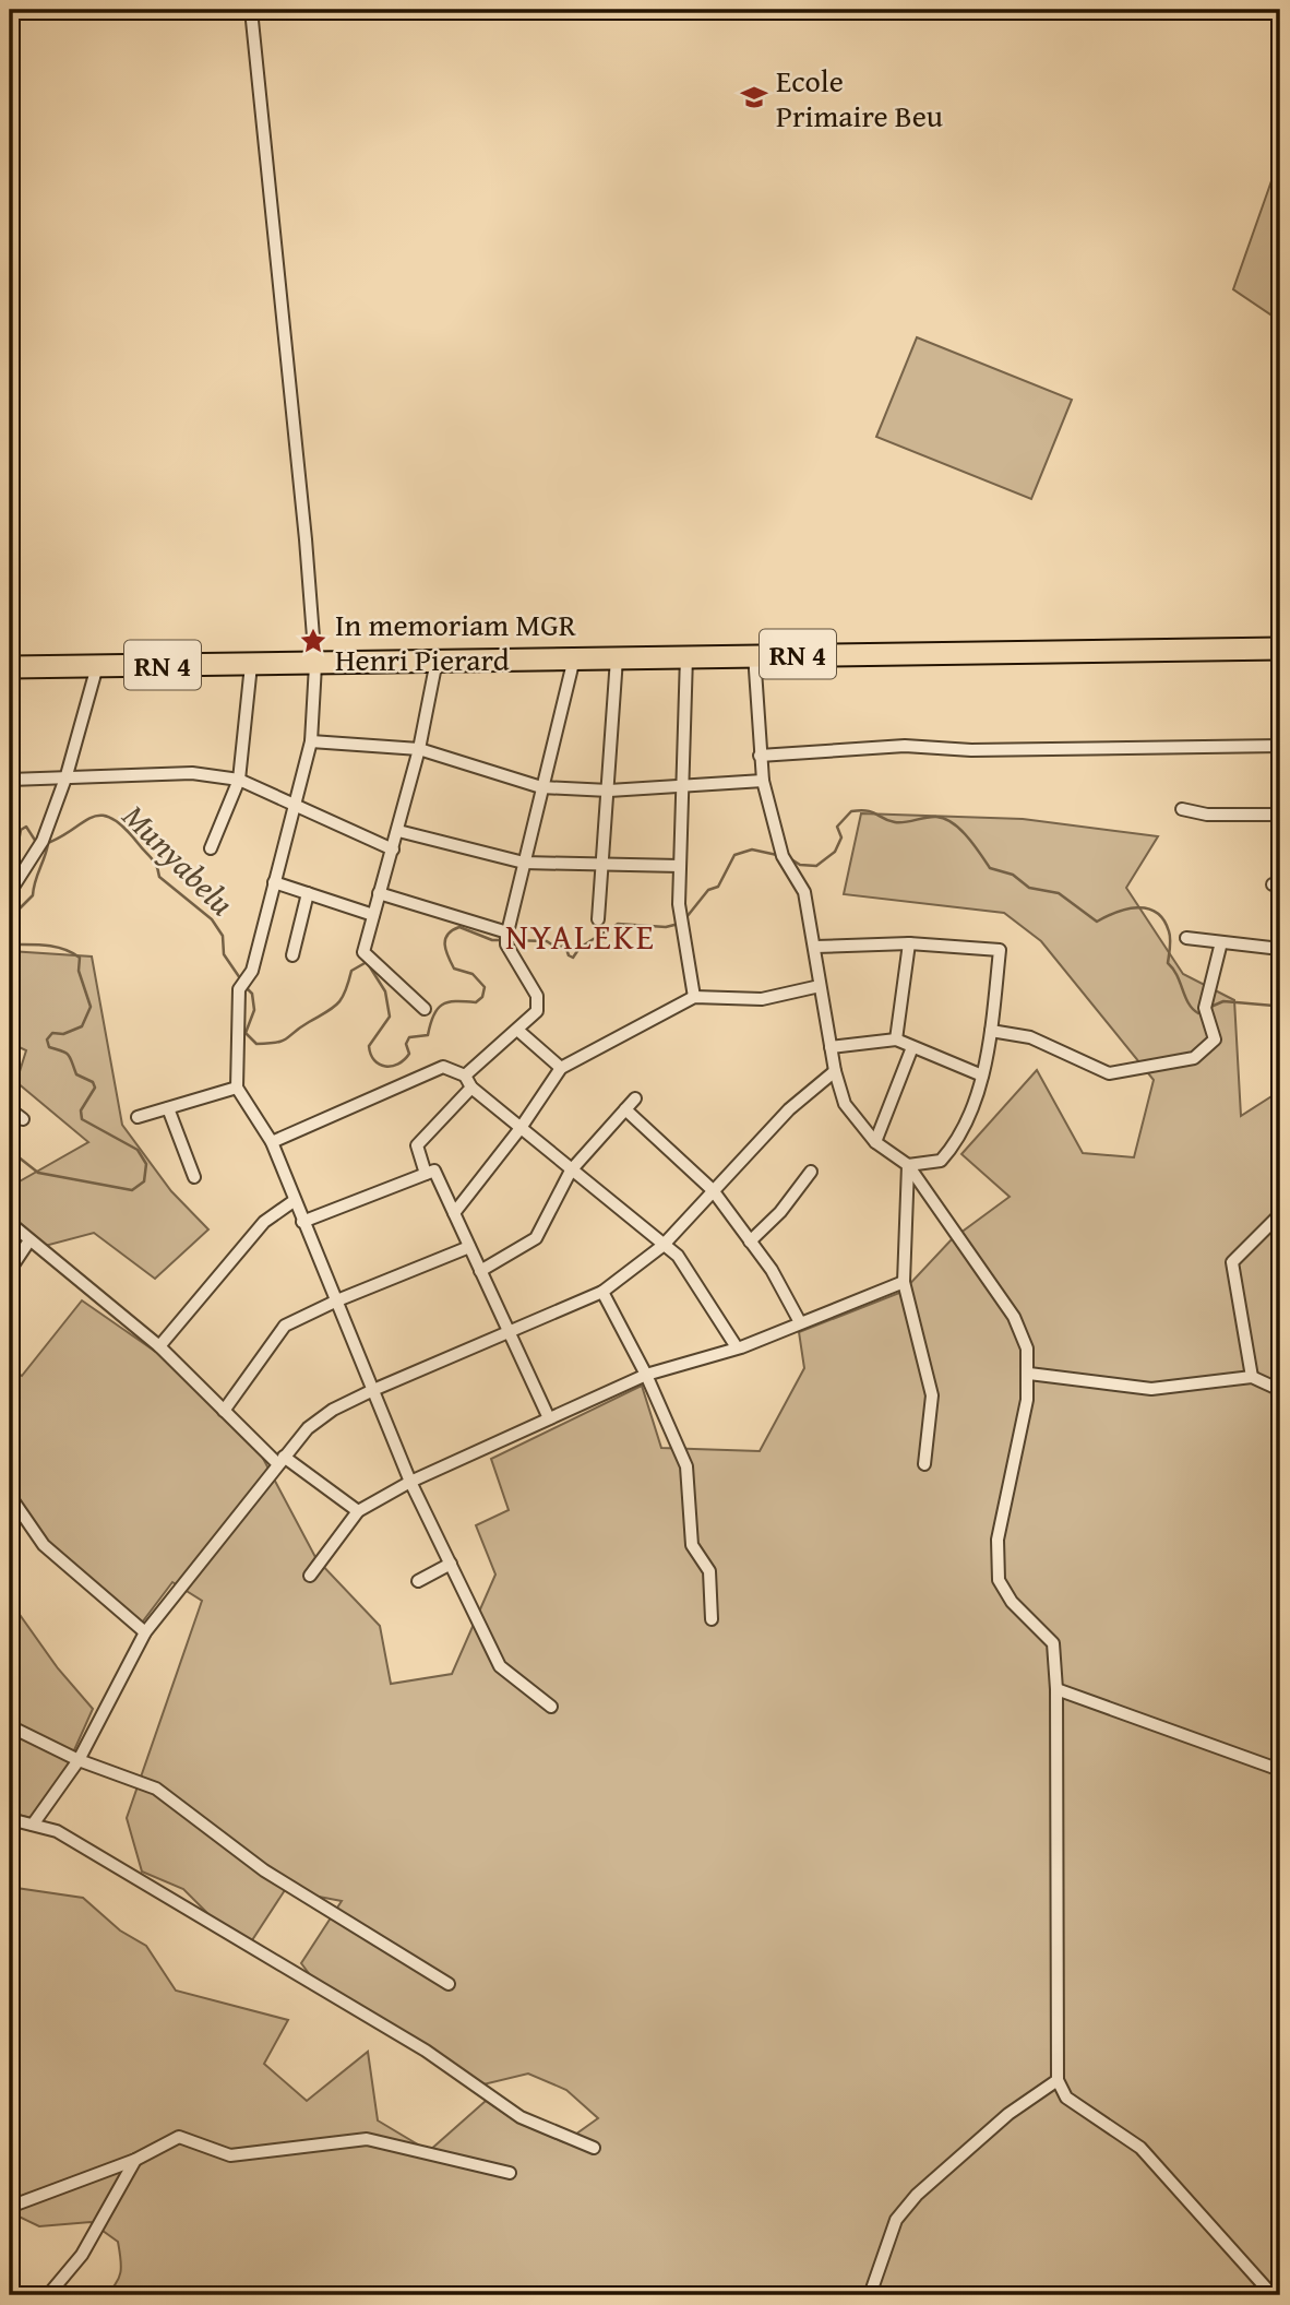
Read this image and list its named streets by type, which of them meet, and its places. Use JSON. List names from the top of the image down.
{
  "streets": {
    "highway": ["RN 4"]
  },
  "districts": ["NYALEKE"],
  "water": ["Munyabelu"],
  "places": {
    "school or university": ["Ecole Primaire Beu"],
    "place": ["In memoriam MGR Henri Pierard"]
  }
}
